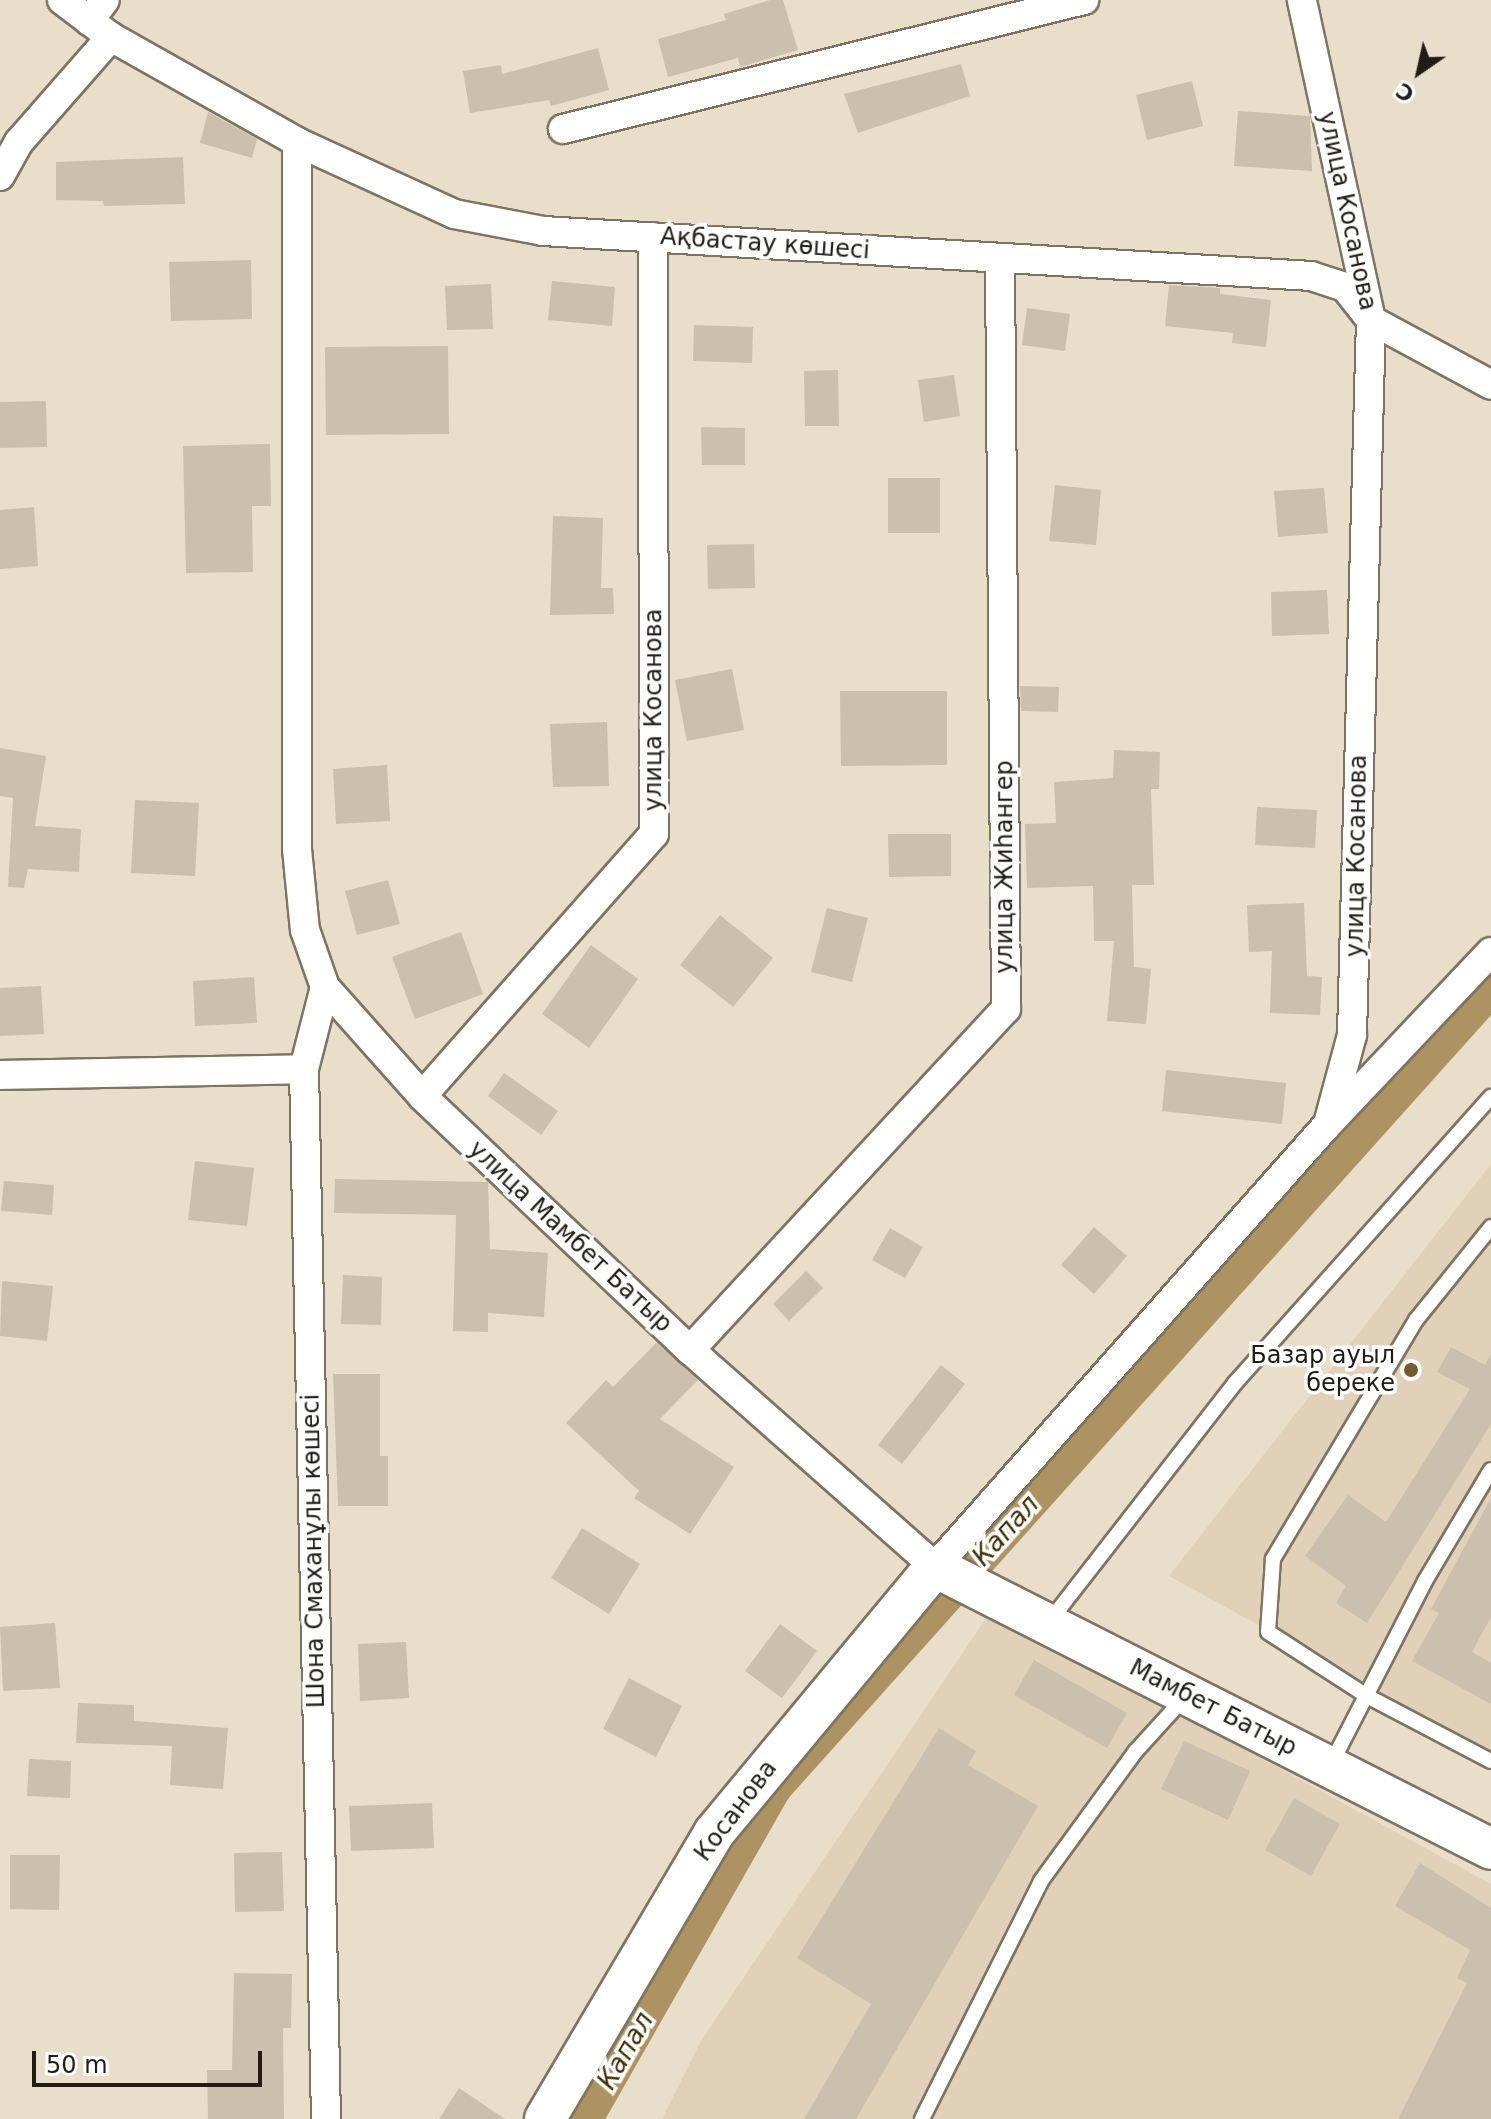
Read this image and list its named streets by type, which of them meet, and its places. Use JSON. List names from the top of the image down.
{
  "streets": {
    "street": [
      "улица Косанова",
      "Ақбастау көшесі",
      "улица Жиhангер",
      "улица Мамбет Батыр",
      "Шона Смаханұлы көшесі",
      "Мамбет Батыр",
      "Косанова"
    ]
  },
  "crossings": [
    ["улица Косанова", "Ақбастау көшесі"],
    ["улица Косанова", "улица Мамбет Батыр"],
    ["улица Косанова", "Мамбет Батыр"],
    ["улица Косанова", "Косанова"],
    ["Ақбастау көшесі", "улица Жиhангер"],
    ["Ақбастау көшесі", "улица Мамбет Батыр"],
    ["улица Жиhангер", "улица Мамбет Батыр"],
    ["улица Мамбет Батыр", "Шона Смаханұлы көшесі"],
    ["улица Мамбет Батыр", "Мамбет Батыр"],
    ["улица Мамбет Батыр", "Косанова"],
    ["Мамбет Батыр", "Косанова"]
  ],
  "water": ["Капал"],
  "places": ["Базар ауыл береке"],
  "scale_bar": "50 m",
  "north": "bottom left"
}
